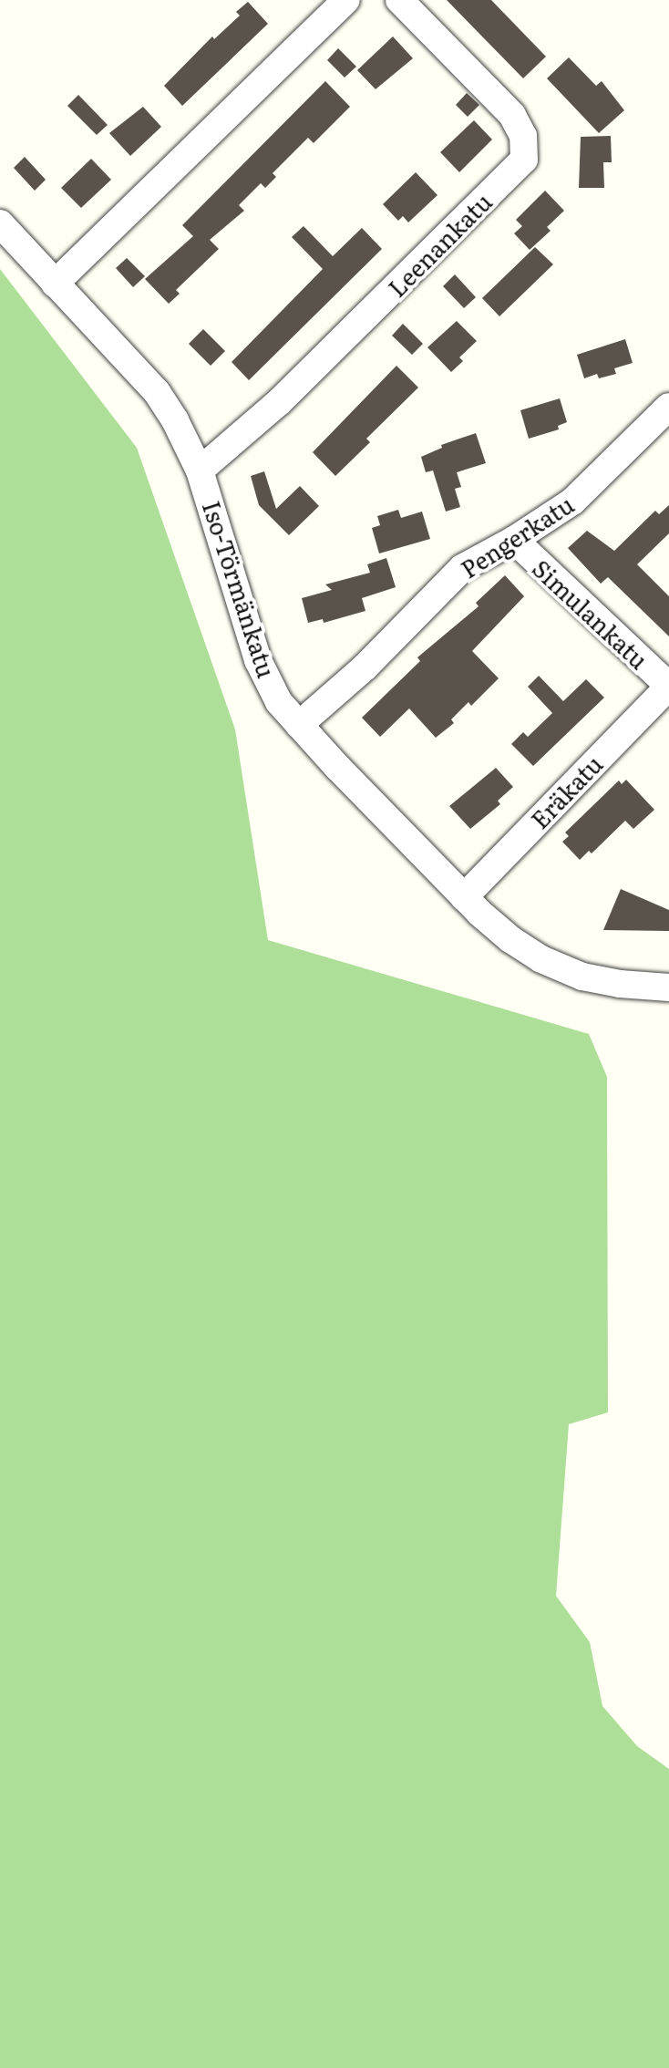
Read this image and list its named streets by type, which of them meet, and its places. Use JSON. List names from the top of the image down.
{
  "streets": {
    "street": [
      "Leenankatu",
      "Pengerkatu",
      "Iso-Törmänkatu",
      "Simulankatu",
      "Eräkatu"
    ]
  },
  "crossings": [
    ["Leenankatu", "Iso-Törmänkatu"],
    ["Pengerkatu", "Iso-Törmänkatu"],
    ["Pengerkatu", "Simulankatu"],
    ["Iso-Törmänkatu", "Eräkatu"],
    ["Simulankatu", "Eräkatu"]
  ]
}
